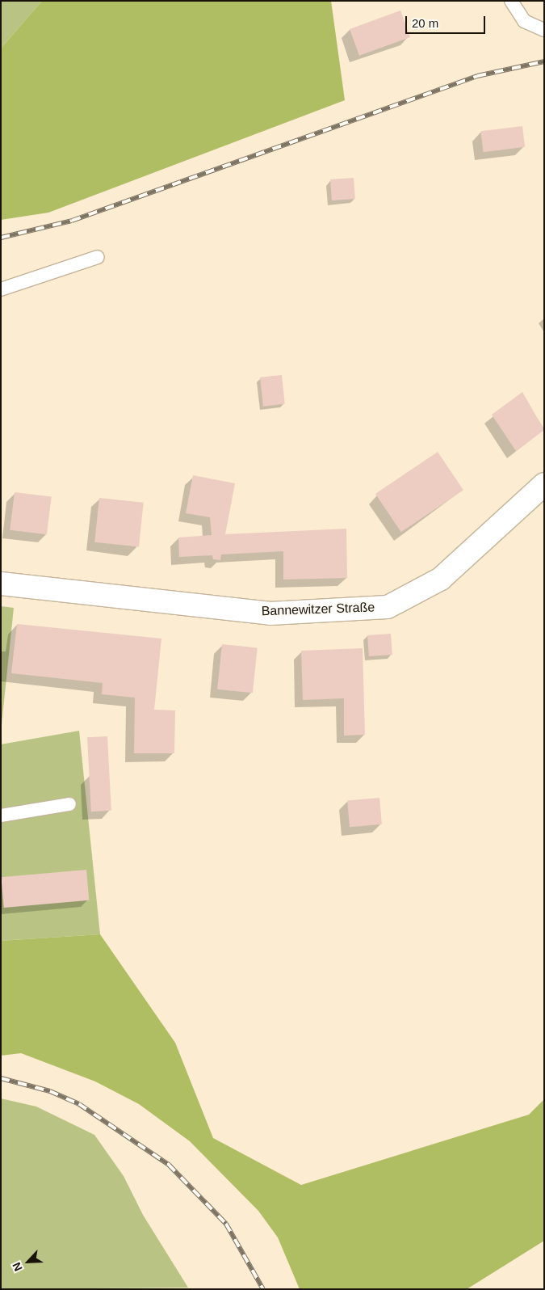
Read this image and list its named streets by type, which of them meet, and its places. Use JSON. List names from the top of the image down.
{
  "streets": {
    "street": ["Bannewitzer Straße"]
  },
  "scale_bar": "20 m",
  "north": "bottom left"
}
